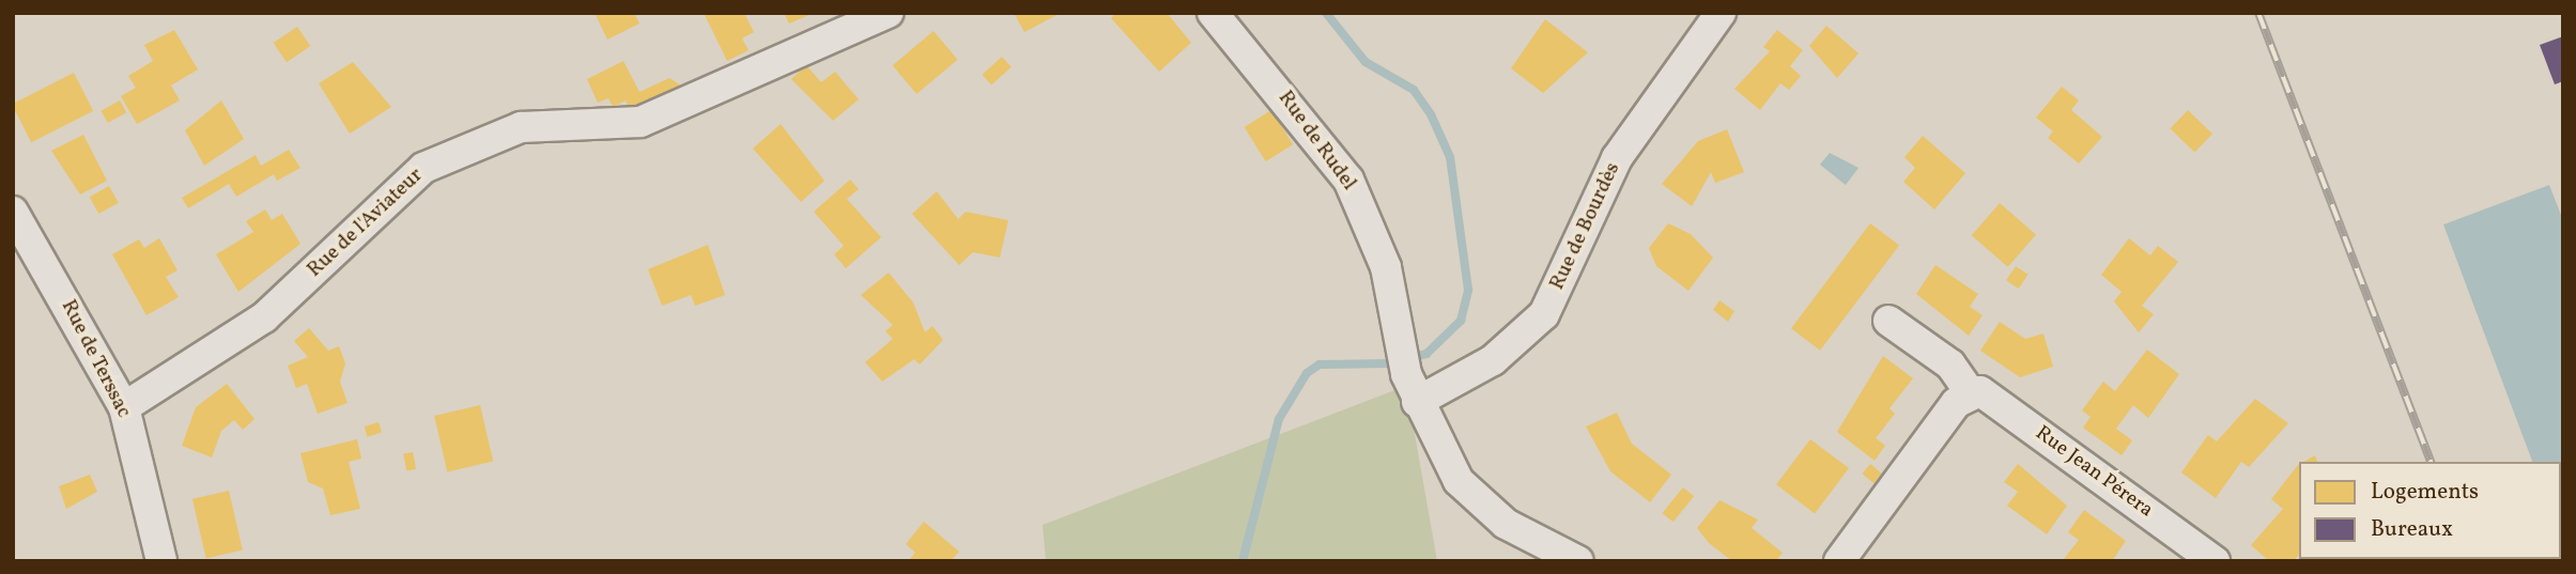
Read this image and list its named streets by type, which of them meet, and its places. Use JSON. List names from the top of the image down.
{
  "streets": {
    "street": [
      "Rue de Rudel",
      "Rue de l'Aviateur",
      "Rue de Bourdès",
      "Rue de Terssac",
      "Rue Jean Pérera"
    ]
  },
  "crossings": [
    ["Rue de Rudel", "Rue de Bourdès"],
    ["Rue de l'Aviateur", "Rue de Terssac"]
  ],
  "legend": ["Logements", "Bureaux"]
}
